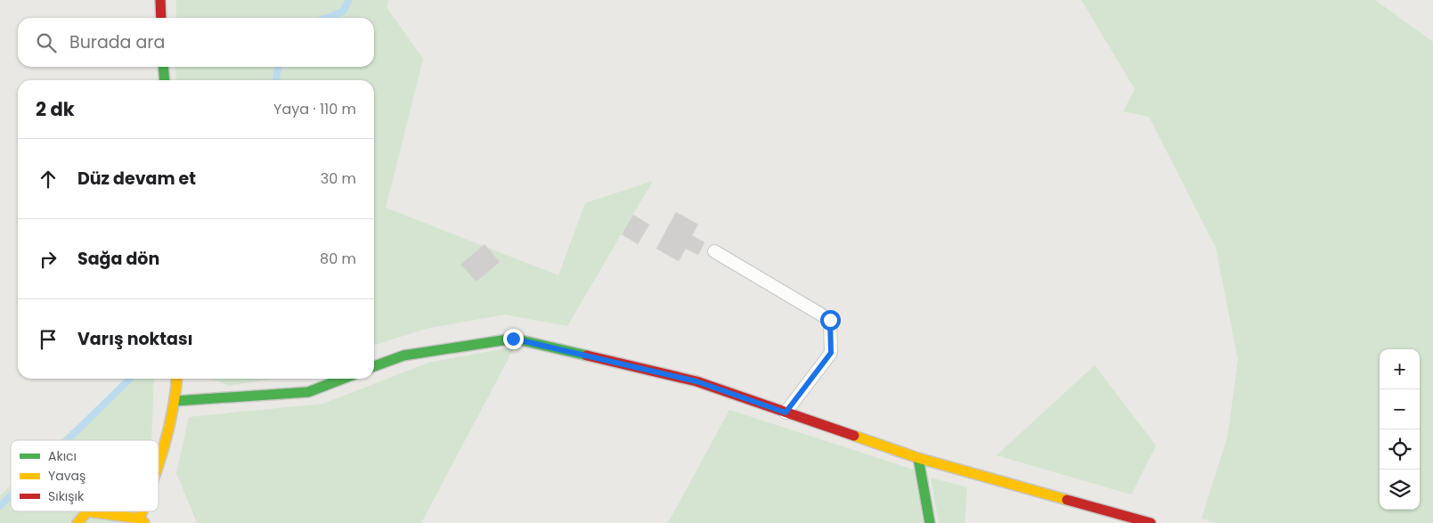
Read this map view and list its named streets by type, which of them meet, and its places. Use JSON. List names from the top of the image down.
{
  "legend": ["Akıcı", "Yavaş", "Sıkışık"],
  "page": {
    "search": "Burada ara",
    "heading": ["2 dk", "Yaya · 110 m"],
    "list": [
      ["Düz devam et", "30 m"],
      ["Sağa dön", "80 m"],
      "Varış noktası"
    ],
    "map_buttons": ["+", "−"]
  }
}
